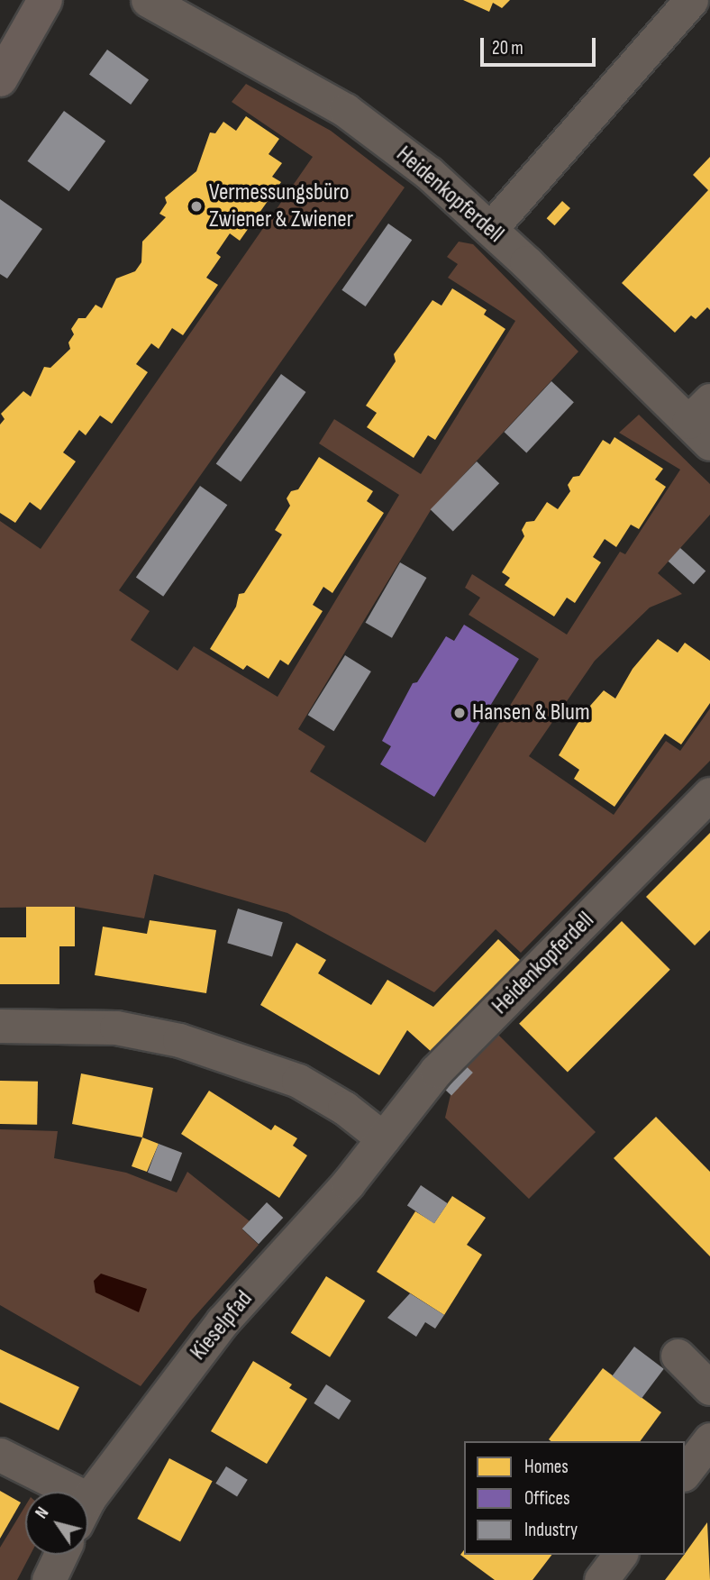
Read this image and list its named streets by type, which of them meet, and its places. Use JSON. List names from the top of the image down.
{
  "streets": {
    "street": ["Heidenkopferdell", "Kieselpfad"]
  },
  "crossings": [
    ["Heidenkopferdell", "Kieselpfad"]
  ],
  "places": ["Vermessungsbüro Zwiener & Zwiener", "Hansen & Blum"],
  "legend": ["Homes", "Offices", "Industry"],
  "scale_bar": "20 m",
  "north": "top left"
}
